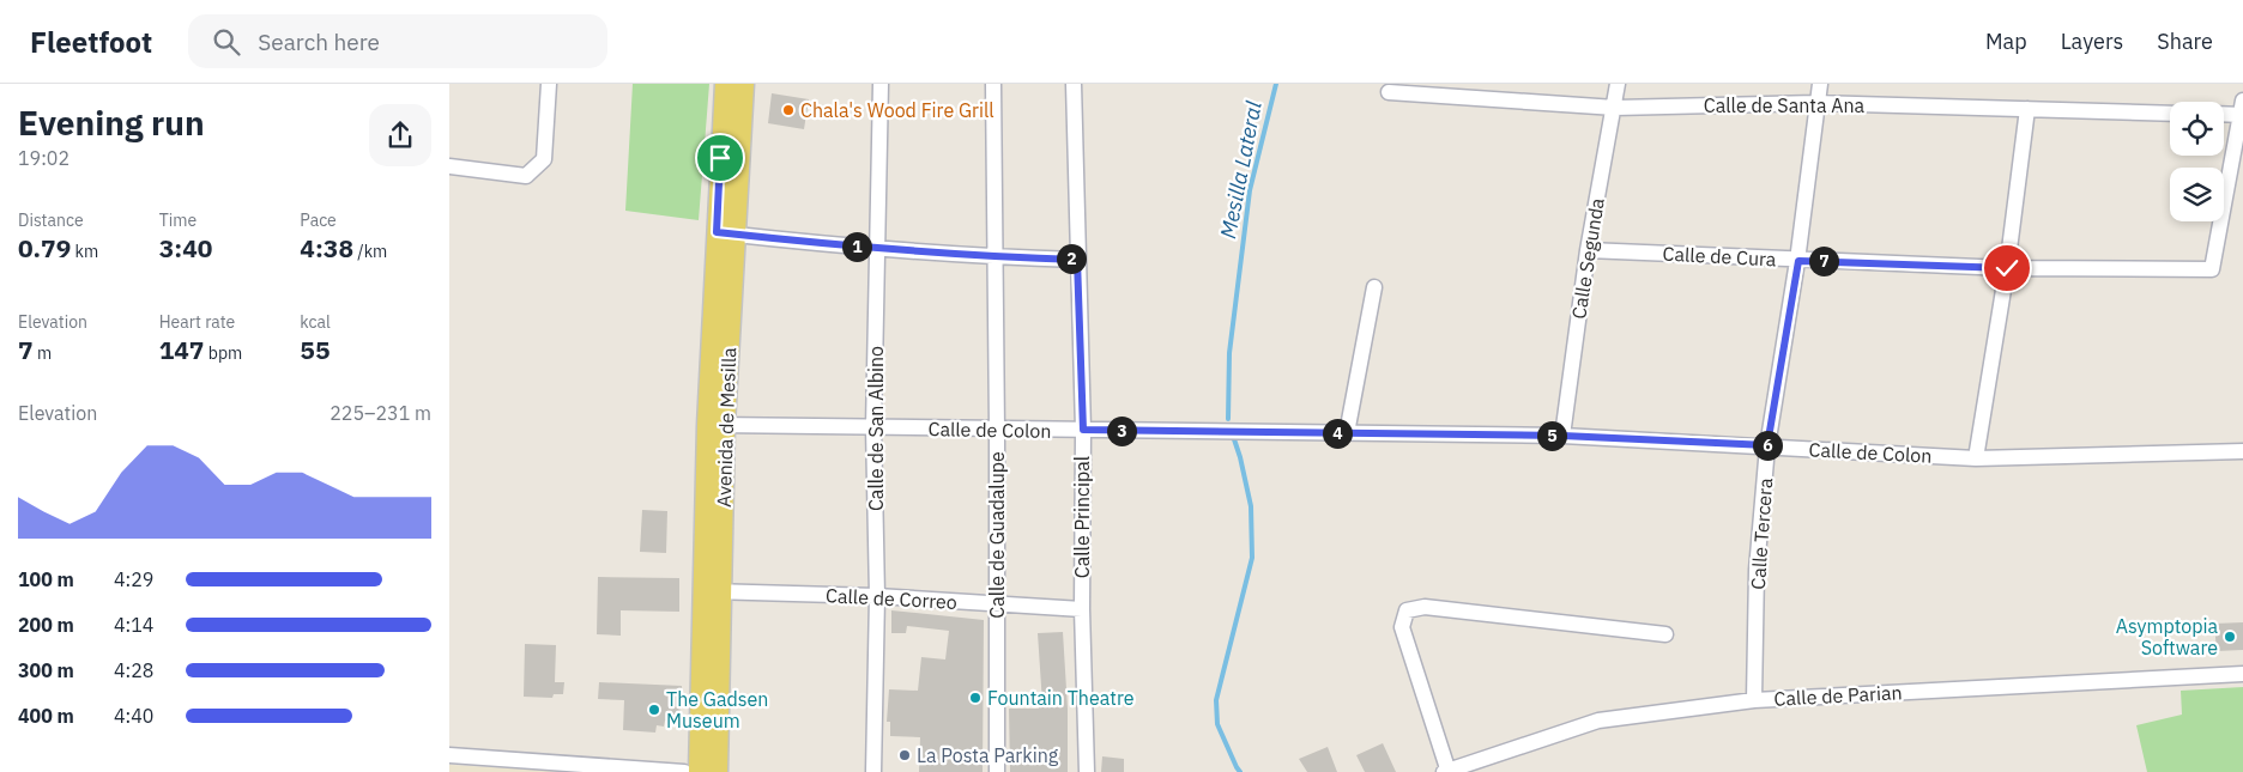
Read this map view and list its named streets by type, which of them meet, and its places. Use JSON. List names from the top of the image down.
{
  "streets": {
    "main road": ["Avenida de Mesilla"],
    "street": [
      "Calle de Santa Ana",
      "Calle de Cura",
      "Calle Segunda",
      "Calle de San Albino",
      "Calle de Colon",
      "Calle Principal",
      "Calle Tercera",
      "Calle de Guadalupe",
      "Calle de Correo",
      "Calle de Parian"
    ]
  },
  "crossings": [
    ["Calle de Santa Ana", "Calle Segunda"],
    ["Calle de Santa Ana", "Calle Tercera"],
    ["Calle de Cura", "Calle Segunda"],
    ["Calle de Cura", "Calle Tercera"],
    ["Calle Segunda", "Calle de Colon"],
    ["Avenida de Mesilla", "Calle de Colon"],
    ["Avenida de Mesilla", "Calle de Correo"],
    ["Calle de San Albino", "Calle de Colon"],
    ["Calle de San Albino", "Calle de Correo"],
    ["Calle de Colon", "Calle Principal"],
    ["Calle de Colon", "Calle Tercera"],
    ["Calle de Colon", "Calle de Guadalupe"],
    ["Calle Principal", "Calle de Correo"],
    ["Calle Tercera", "Calle de Parian"],
    ["Calle de Guadalupe", "Calle de Correo"]
  ],
  "water": ["Mesilla Lateral"],
  "places": [
    "Chala's Wood Fire Grill",
    "Asymptopia Software",
    "Fountain Theatre",
    "The Gadsen Museum",
    "La Posta Parking"
  ],
  "page": {
    "header": "Fleetfoot",
    "search": "Search here",
    "nav": ["Map", "Layers", "Share"],
    "heading": ["Evening run", "19:02"],
    "stats": [
      ["Distance", "0.79 km"],
      ["Time", "3:40"],
      ["Pace", "4:38 /km"],
      ["Elevation", "7 m"],
      ["Heart rate", "147 bpm"],
      ["kcal", "55"]
    ],
    "pins": [
      "1",
      "2",
      "7",
      "3",
      "4",
      "5",
      "6"
    ],
    "chart": ["Elevation", "225–231 m"],
    "list": [
      {
        "name": "100 m",
        "note": "4:29"
      },
      {
        "name": "200 m",
        "note": "4:14"
      },
      {
        "name": "300 m",
        "note": "4:28"
      },
      {
        "name": "400 m",
        "note": "4:40"
      }
    ]
  }
}
